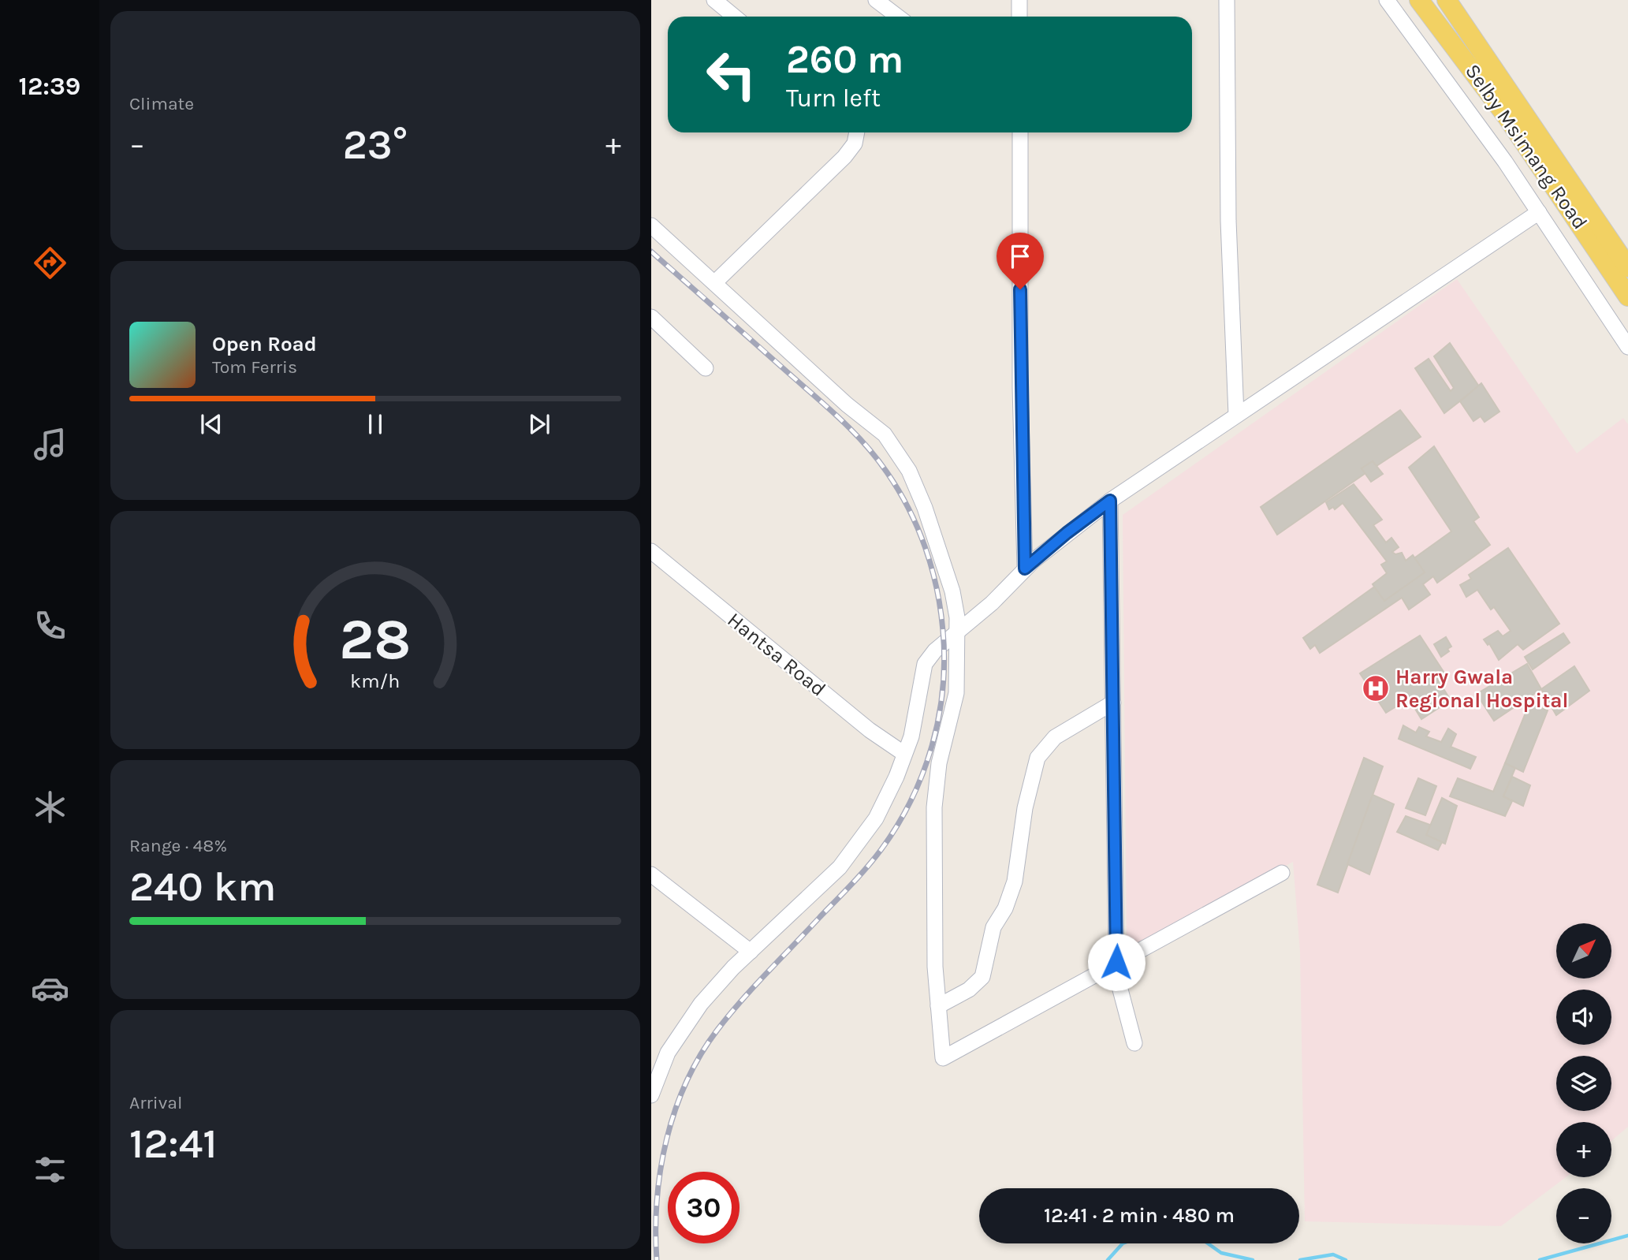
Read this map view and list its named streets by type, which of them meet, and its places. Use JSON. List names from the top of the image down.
{
  "streets": {
    "main road": ["Selby Msimang Road"],
    "street": ["Hantsa Road"]
  },
  "places": {
    "hospital": ["Harry Gwala Regional Hospital"]
  },
  "north": "top right",
  "page": {
    "tabs": "12:39",
    "tile": [
      "Climate",
      ["Range · 48%", "240 km"],
      ["Arrival", "12:41"]
    ],
    "turn": ["260 m", "Turn left"],
    "heat": ["−", "23°", "+"],
    "song": ["Open Road", "Tom Ferris"],
    "map_buttons": ["+", "−"],
    "limit": "30",
    "trip": "12:41 · 2 min · 480 m",
    "gauge": ["28", "km/h"]
  }
}
